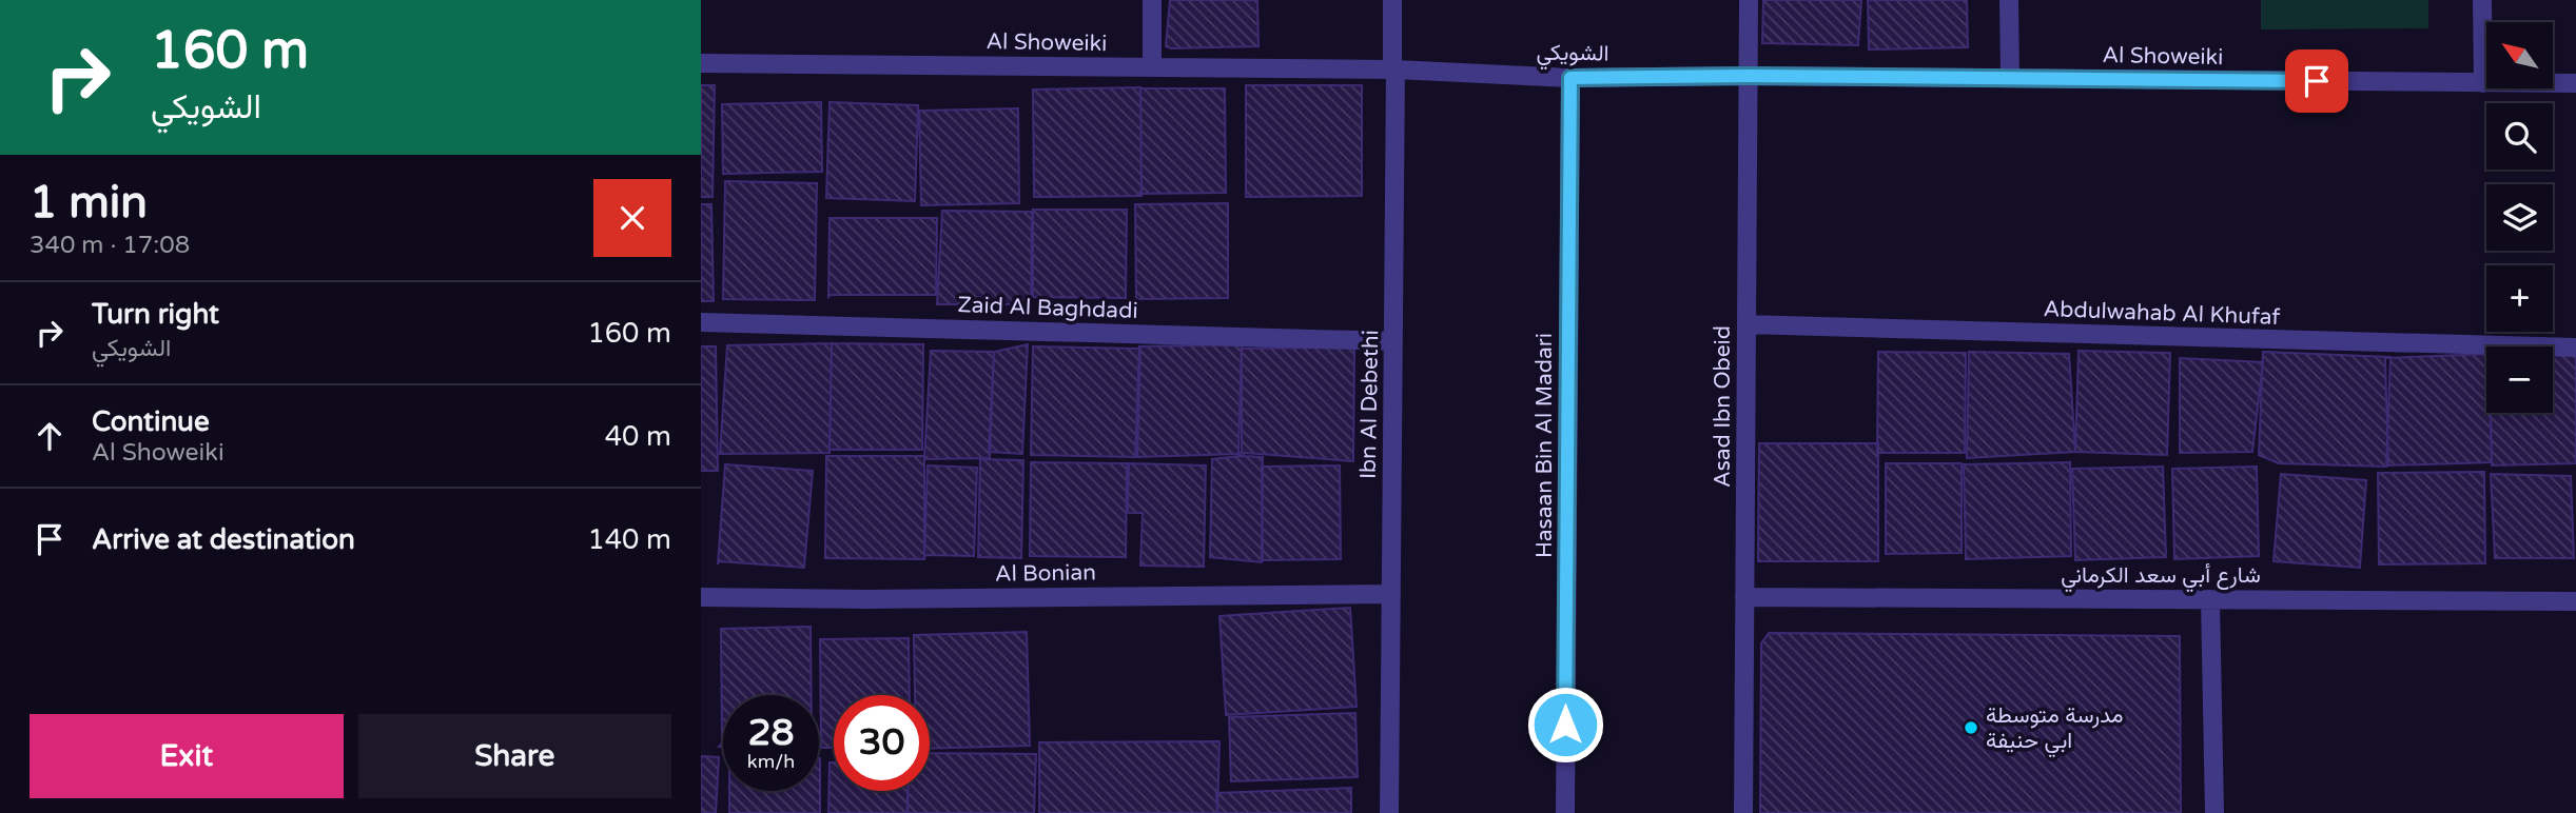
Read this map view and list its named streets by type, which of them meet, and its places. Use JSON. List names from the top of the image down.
{
  "streets": {
    "street": [
      "Al Showeiki",
      "الشويكي",
      "Zaid Al Baghdadi",
      "Abdulwahab Al Khufaf",
      "Ibn Al Debethi",
      "Asad Ibn Obeid",
      "Hasaan Bin Al Madari",
      "Al Bonian",
      "شارع أبي سعد الكرماني"
    ]
  },
  "crossings": [
    ["Al Showeiki", "الشويكي"],
    ["Al Showeiki", "Ibn Al Debethi"],
    ["Al Showeiki", "Asad Ibn Obeid"],
    ["الشويكي", "Ibn Al Debethi"],
    ["الشويكي", "Asad Ibn Obeid"],
    ["الشويكي", "Hasaan Bin Al Madari"],
    ["Zaid Al Baghdadi", "Ibn Al Debethi"],
    ["Abdulwahab Al Khufaf", "Asad Ibn Obeid"],
    ["Ibn Al Debethi", "Al Bonian"],
    ["Asad Ibn Obeid", "شارع أبي سعد الكرماني"]
  ],
  "places": ["مدرسة متوسطة ابي حنيفة"],
  "north": "top left",
  "page": {
    "turn": ["160 m", "الشويكي"],
    "map_buttons": ["+", "−"],
    "heading": ["1 min", "340 m · 17:08"],
    "list": [
      {
        "name": "Turn right",
        "note": "الشويكي",
        "value": "160 m"
      },
      {
        "name": "Continue",
        "note": "Al Showeiki",
        "value": "40 m"
      },
      {
        "name": "Arrive at destination",
        "value": "140 m"
      }
    ],
    "speed": "28 km/h",
    "limit": "30",
    "buttons": ["Exit", "Share"]
  }
}
